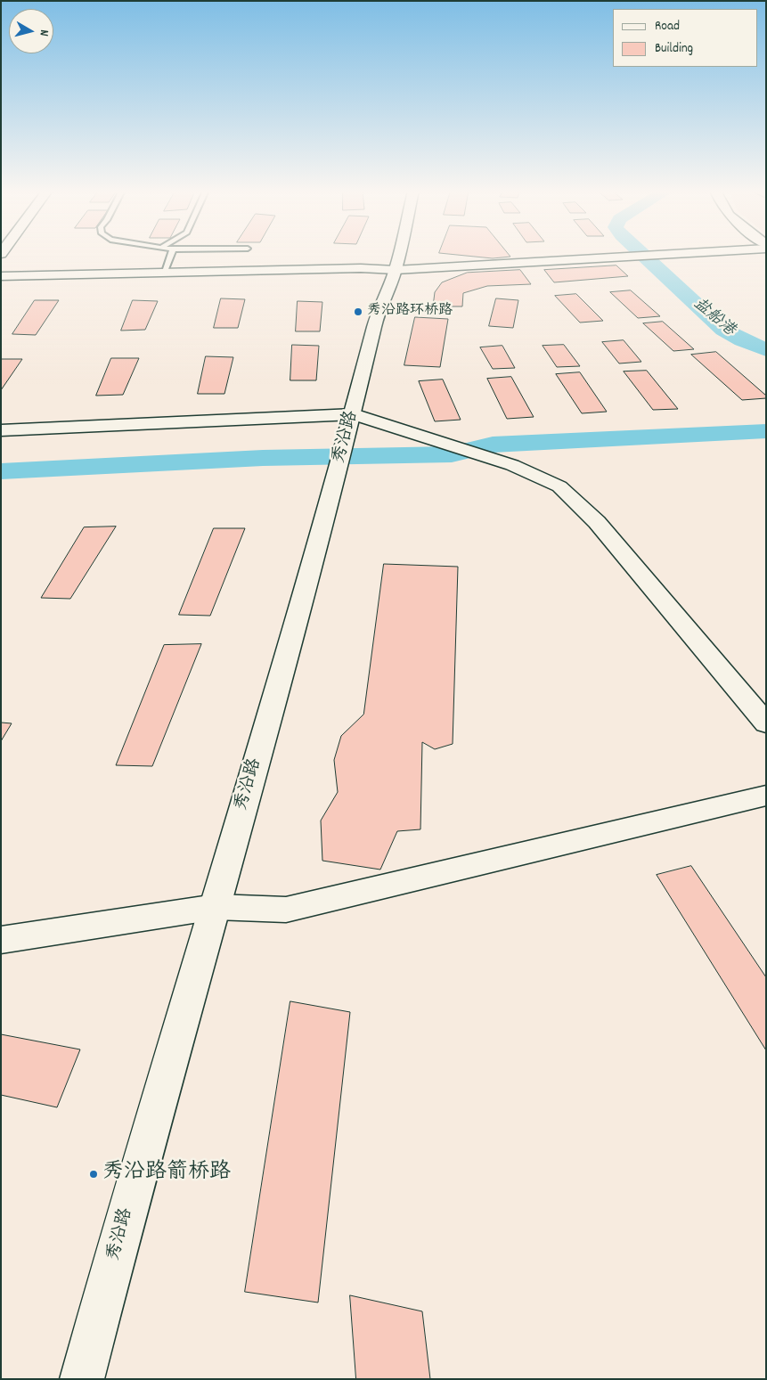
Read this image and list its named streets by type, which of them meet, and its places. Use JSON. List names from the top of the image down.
{
  "streets": {
    "street": ["秀沿路"]
  },
  "water": ["盐船港"],
  "places": ["秀沿路环桥路", "秀沿路箭桥路"],
  "legend": ["Road", "Building"],
  "north": "right"
}
